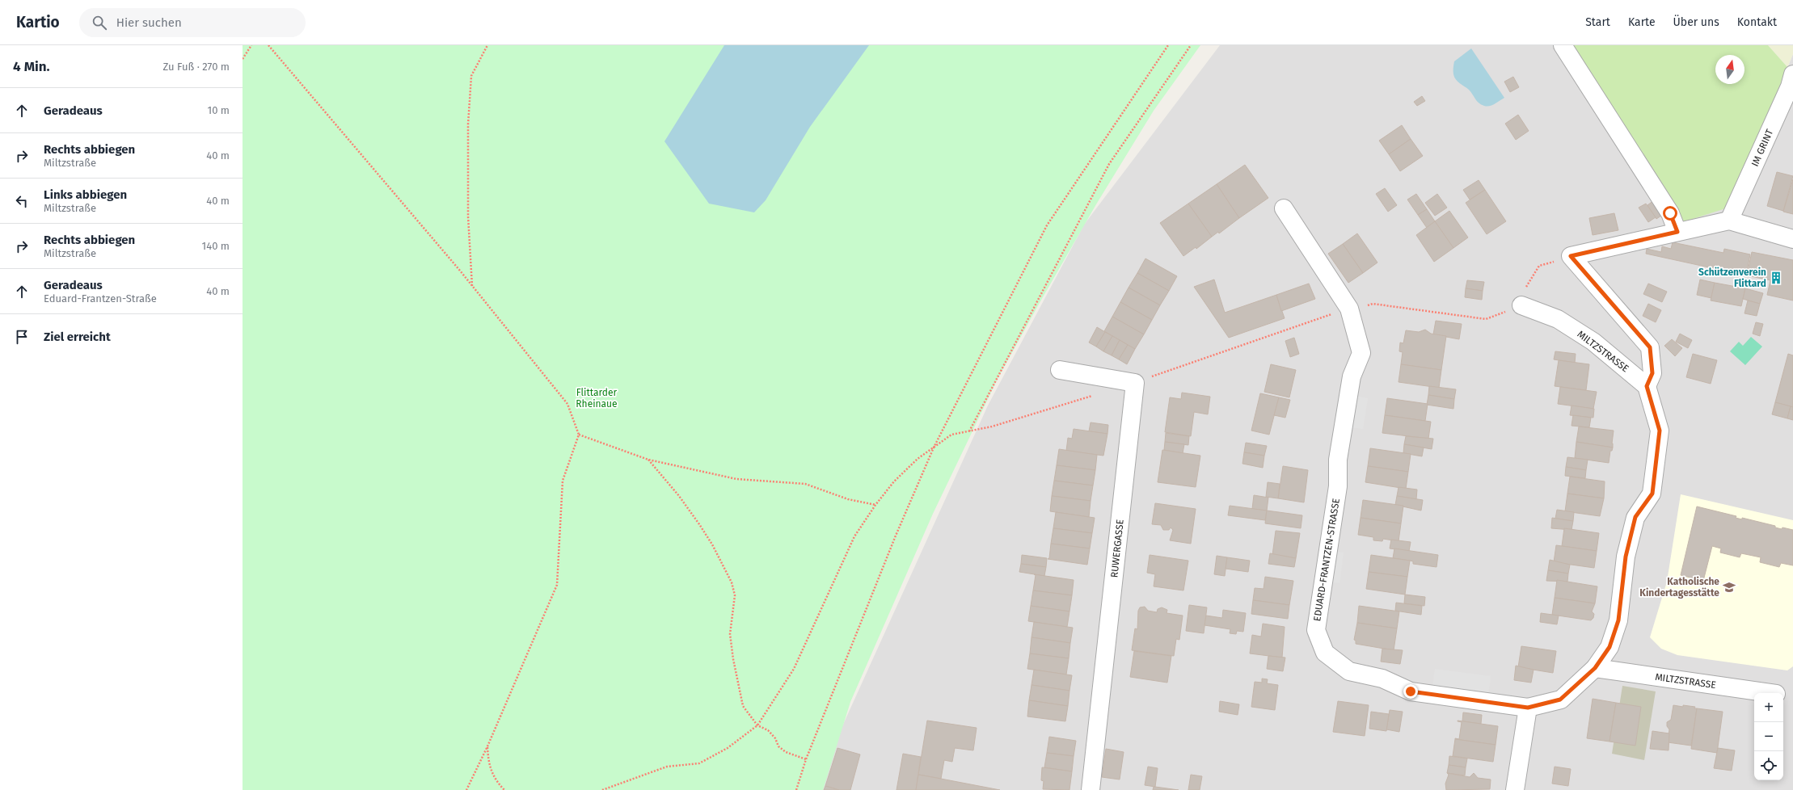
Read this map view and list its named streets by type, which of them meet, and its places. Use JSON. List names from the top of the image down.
{
  "streets": {
    "street": [
      "IM GRINT",
      "MILTZSTRASSE",
      "RUWERGASSE",
      "EDUARD-FRANTZEN-STRASSE"
    ]
  },
  "parks": ["Flittarder Rheinaue"],
  "places": {
    "building": ["Schützenverein Flittard"],
    "school or university": ["Katholische Kindertagesstätte"]
  },
  "north": "top",
  "page": {
    "header": "Kartio",
    "search": "Hier suchen",
    "nav": [
      "Start",
      "Karte",
      "Über uns",
      "Kontakt"
    ],
    "heading": ["4 Min.", "Zu Fuß · 270 m"],
    "list": [
      ["Geradeaus", "10 m"],
      ["Rechts abbiegen", "Miltzstraße", "40 m"],
      ["Links abbiegen", "Miltzstraße", "40 m"],
      ["Rechts abbiegen", "Miltzstraße", "140 m"],
      ["Geradeaus", "Eduard-Frantzen-Straße", "40 m"],
      "Ziel erreicht"
    ],
    "map_buttons": ["+", "−"]
  }
}
